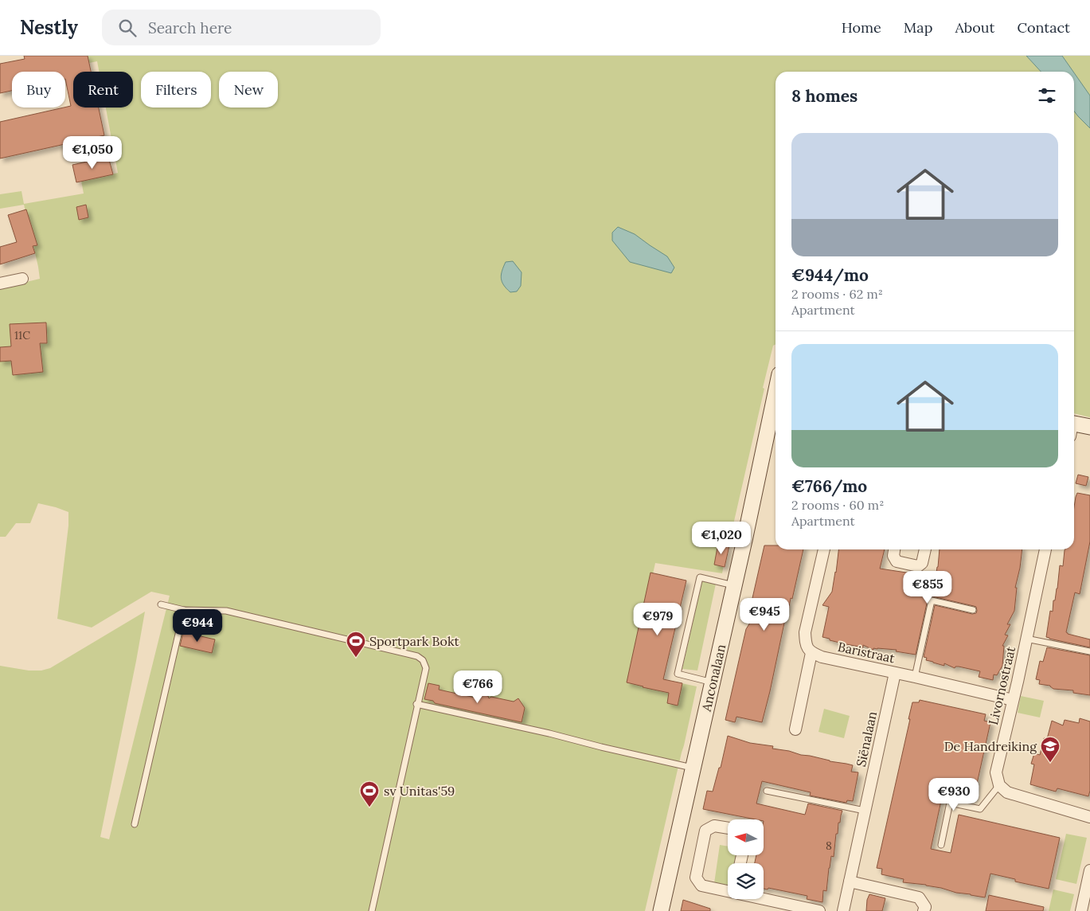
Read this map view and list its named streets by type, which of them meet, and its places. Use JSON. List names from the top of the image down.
{
  "streets": {
    "street": [
      "Baristraat",
      "Anconalaan",
      "Livornostraat",
      "Siënalaan"
    ]
  },
  "crossings": [
    ["Baristraat", "Livornostraat"],
    ["Baristraat", "Siënalaan"]
  ],
  "places": {
    "sports": ["Sportpark Bokt", "sv Unitas'59"],
    "school or university": ["De Handreiking"]
  },
  "house_numbers": ["11C", "8"],
  "north": "left",
  "page": {
    "header": "Nestly",
    "search": "Search here",
    "nav": [
      "Home",
      "Map",
      "About",
      "Contact"
    ],
    "chip": [
      "Buy",
      "Rent",
      "Filters",
      "New"
    ],
    "heading": "8 homes",
    "list": [
      {
        "name": "€944/mo",
        "note": "2 rooms · 62 m² · Apartment"
      },
      {
        "name": "€766/mo",
        "note": "2 rooms · 60 m² · Apartment"
      }
    ],
    "price": [
      "€1,050",
      "€1,020",
      "€855",
      "€945",
      "€979",
      "€944",
      "€766",
      "€930"
    ]
  }
}
